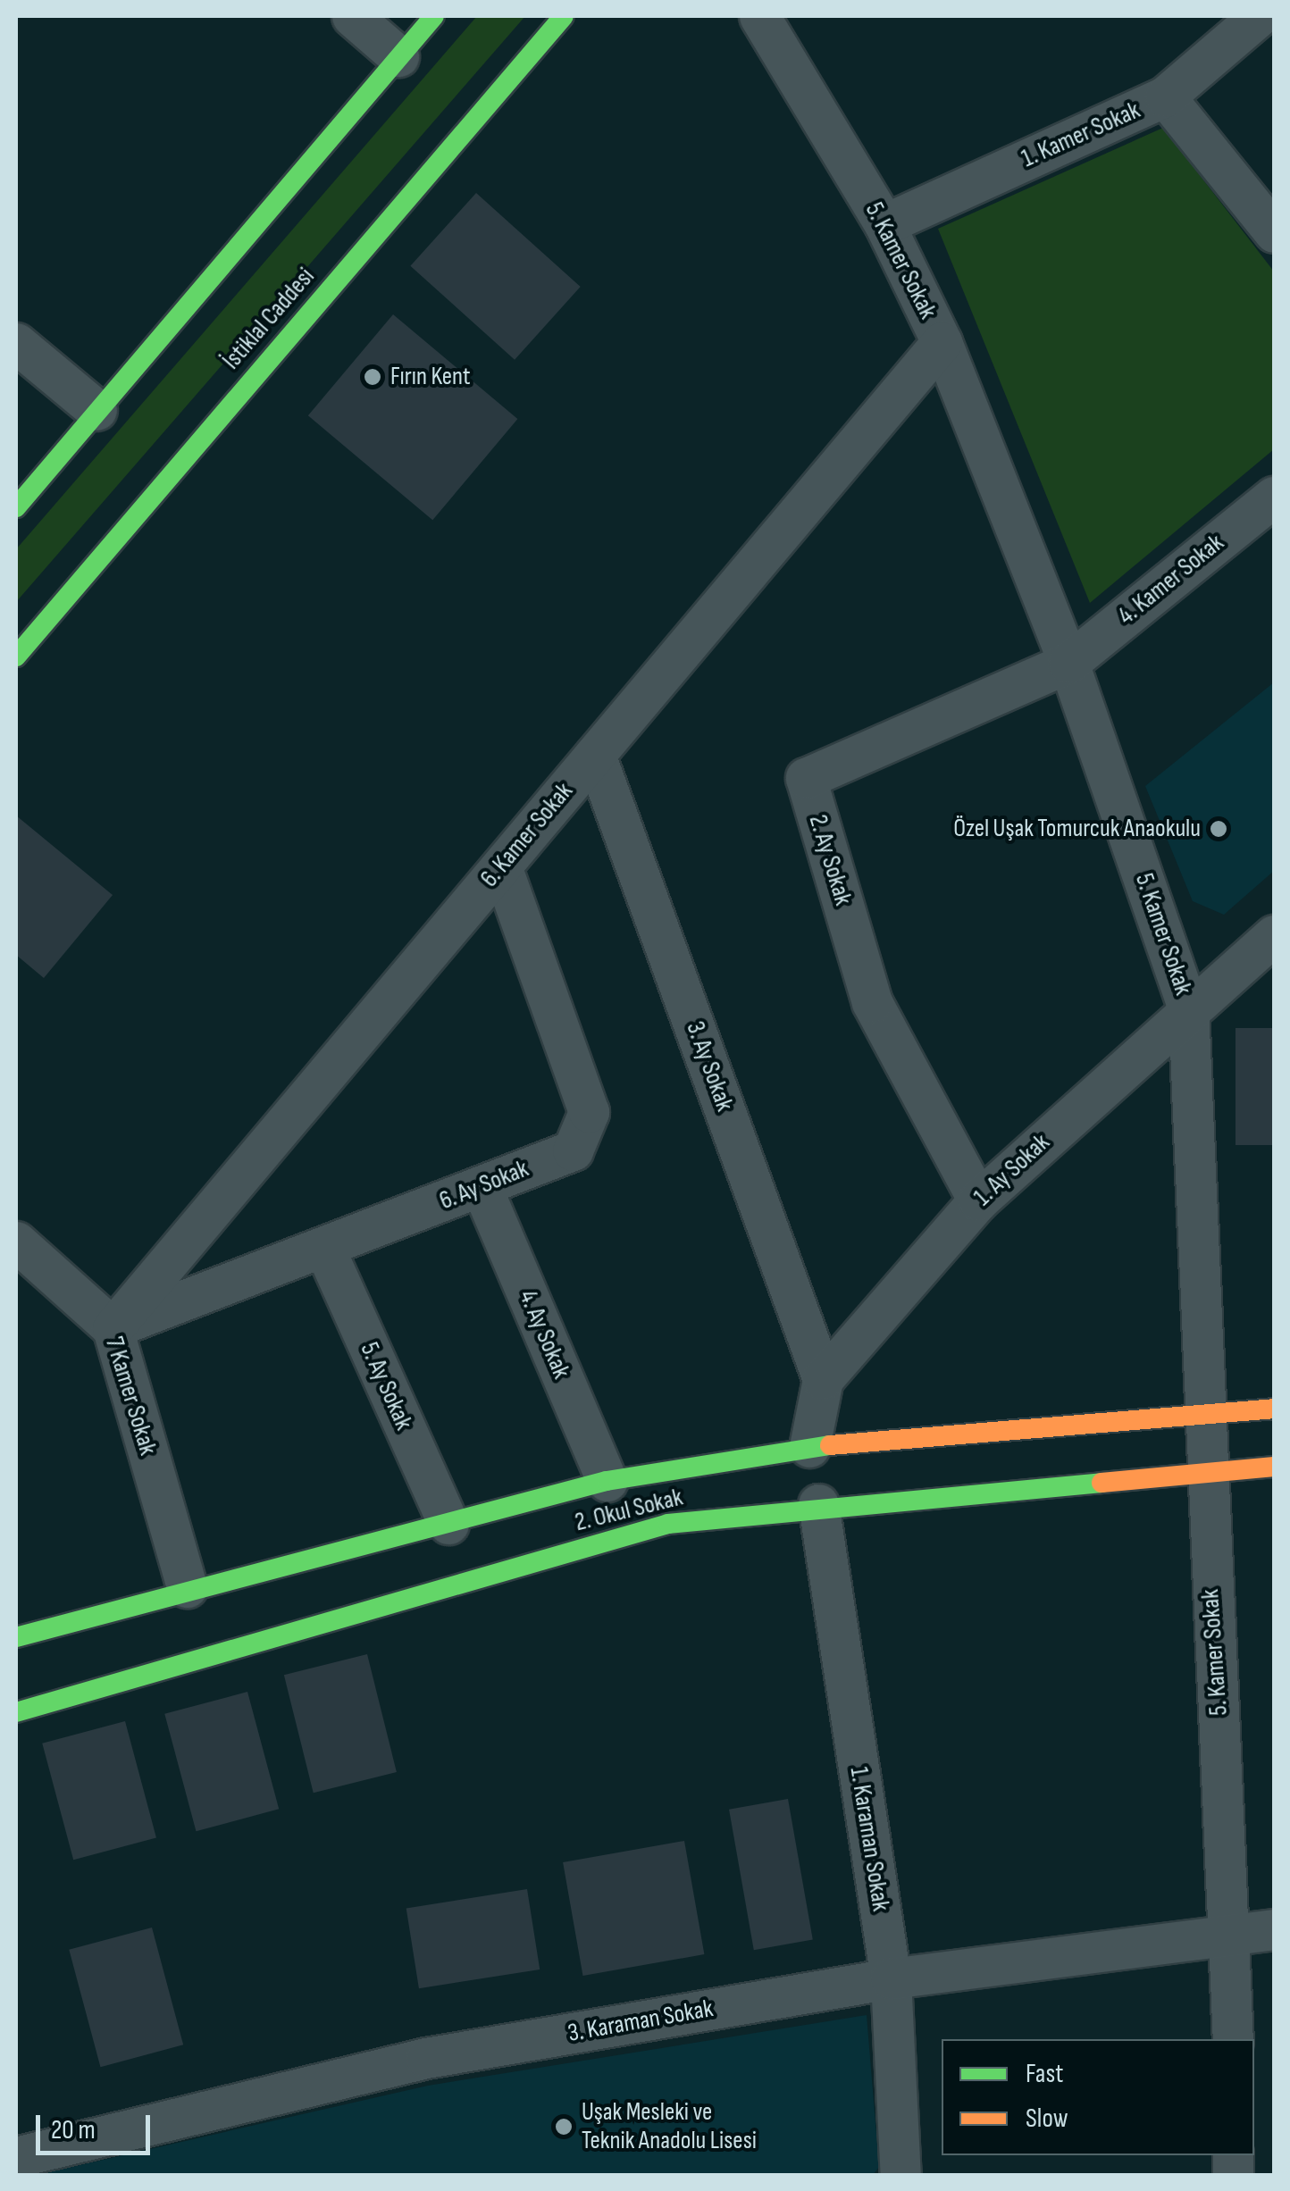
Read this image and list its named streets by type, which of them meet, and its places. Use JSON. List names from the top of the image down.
{
  "streets": {
    "street": [
      "1. Kamer Sokak",
      "5. Kamer Sokak",
      "İstiklal Caddesi",
      "4. Kamer Sokak",
      "6. Kamer Sokak",
      "2. Ay Sokak",
      "3. Ay Sokak",
      "1. Ay Sokak",
      "6. Ay Sokak",
      "4. Ay Sokak",
      "5. Ay Sokak",
      "7 Kamer Sokak",
      "2. Okul Sokak",
      "1. Karaman Sokak",
      "3. Karaman Sokak"
    ]
  },
  "crossings": [
    ["1. Kamer Sokak", "5. Kamer Sokak"],
    ["5. Kamer Sokak", "4. Kamer Sokak"],
    ["5. Kamer Sokak", "6. Kamer Sokak"],
    ["5. Kamer Sokak", "2. Ay Sokak"],
    ["5. Kamer Sokak", "1. Ay Sokak"],
    ["5. Kamer Sokak", "2. Okul Sokak"],
    ["5. Kamer Sokak", "3. Karaman Sokak"],
    ["4. Kamer Sokak", "2. Ay Sokak"],
    ["6. Kamer Sokak", "3. Ay Sokak"],
    ["6. Kamer Sokak", "6. Ay Sokak"],
    ["6. Kamer Sokak", "7 Kamer Sokak"],
    ["2. Ay Sokak", "1. Ay Sokak"],
    ["3. Ay Sokak", "1. Ay Sokak"],
    ["1. Ay Sokak", "2. Okul Sokak"],
    ["6. Ay Sokak", "4. Ay Sokak"],
    ["6. Ay Sokak", "5. Ay Sokak"],
    ["6. Ay Sokak", "7 Kamer Sokak"],
    ["4. Ay Sokak", "2. Okul Sokak"],
    ["5. Ay Sokak", "2. Okul Sokak"],
    ["7 Kamer Sokak", "2. Okul Sokak"],
    ["2. Okul Sokak", "1. Karaman Sokak"],
    ["1. Karaman Sokak", "3. Karaman Sokak"]
  ],
  "places": ["Fırın Kent", "Özel Uşak Tomurcuk Anaokulu", "Uşak Mesleki ve Teknik Anadolu Lisesi"],
  "legend": ["Fast", "Slow"],
  "scale_bar": "20 m"
}
